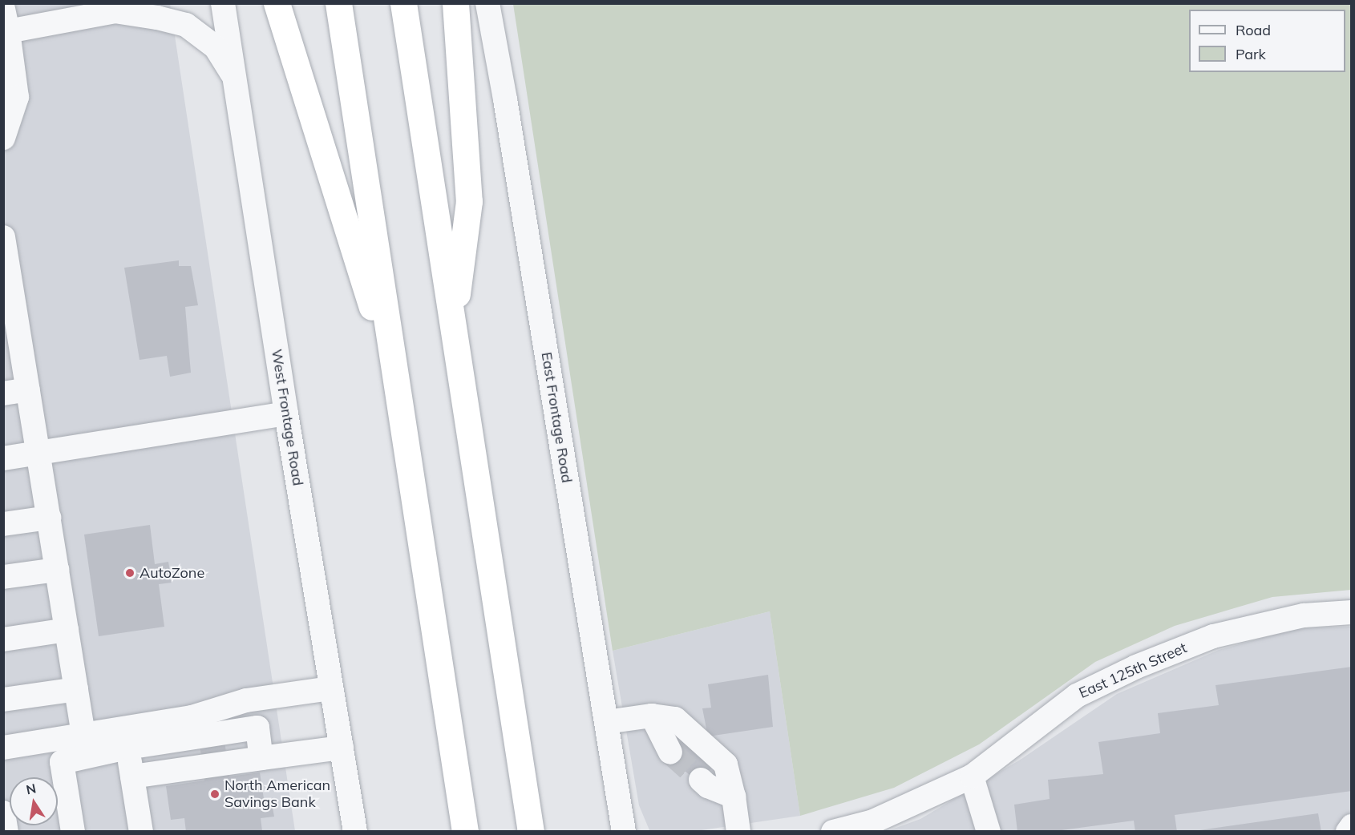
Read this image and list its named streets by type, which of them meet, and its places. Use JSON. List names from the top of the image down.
{
  "streets": {
    "street": ["West Frontage Road", "East Frontage Road", "East 125th Street"]
  },
  "places": ["AutoZone", "North American Savings Bank"],
  "legend": ["Road", "Park"],
  "north": "top"
}
